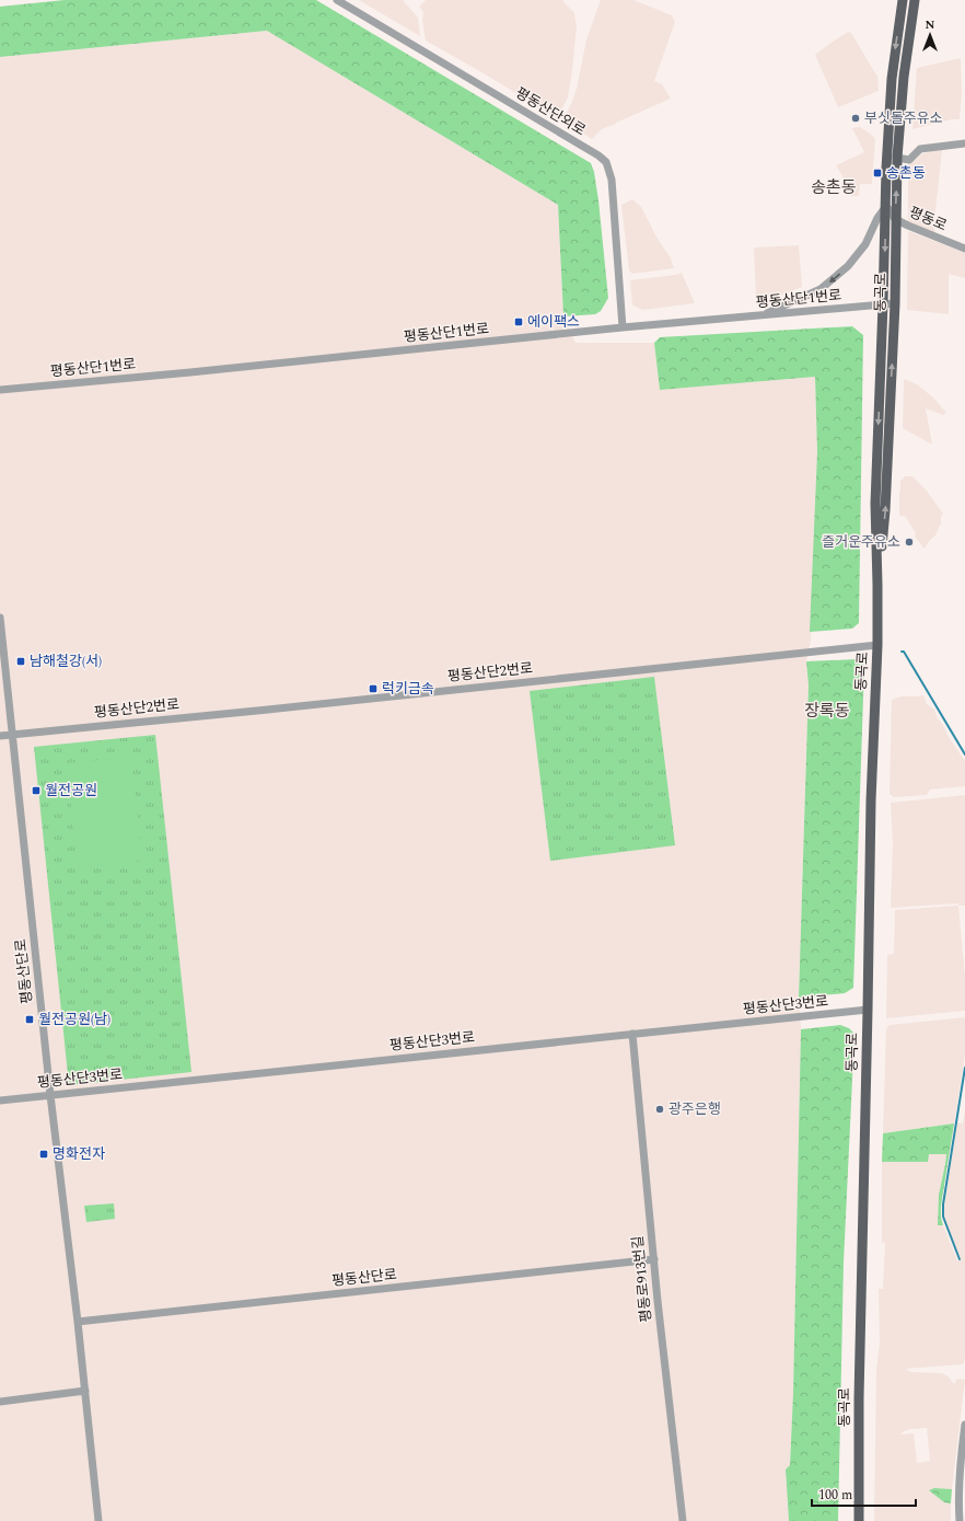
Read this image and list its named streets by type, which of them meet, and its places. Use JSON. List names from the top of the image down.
{
  "streets": {
    "main road": ["동곡로"],
    "street": [
      "평동산단외로",
      "평동로",
      "평동산단1번로",
      "평동산단2번로",
      "평동산단로",
      "평동산단3번로",
      "평동로913번길"
    ]
  },
  "crossings": [
    ["평동산단외로", "평동산단1번로"],
    ["평동로", "동곡로"],
    ["동곡로", "평동산단1번로"],
    ["동곡로", "평동산단2번로"],
    ["동곡로", "평동산단3번로"],
    ["평동산단2번로", "평동산단로"],
    ["평동산단로", "평동산단3번로"],
    ["평동산단로", "평동로913번길"],
    ["평동산단3번로", "평동로913번길"]
  ],
  "districts": ["송촌동", "장록동"],
  "places": {
    "other": ["부싯돌주유소", "즐거운주유소", "광주은행"],
    "transit": [
      "송촌동",
      "에이팩스",
      "남해철강(서)",
      "럭키금속",
      "월전공원",
      "월전공원(남)",
      "명화전자"
    ]
  },
  "scale_bar": "100 m",
  "north": "top"
}
